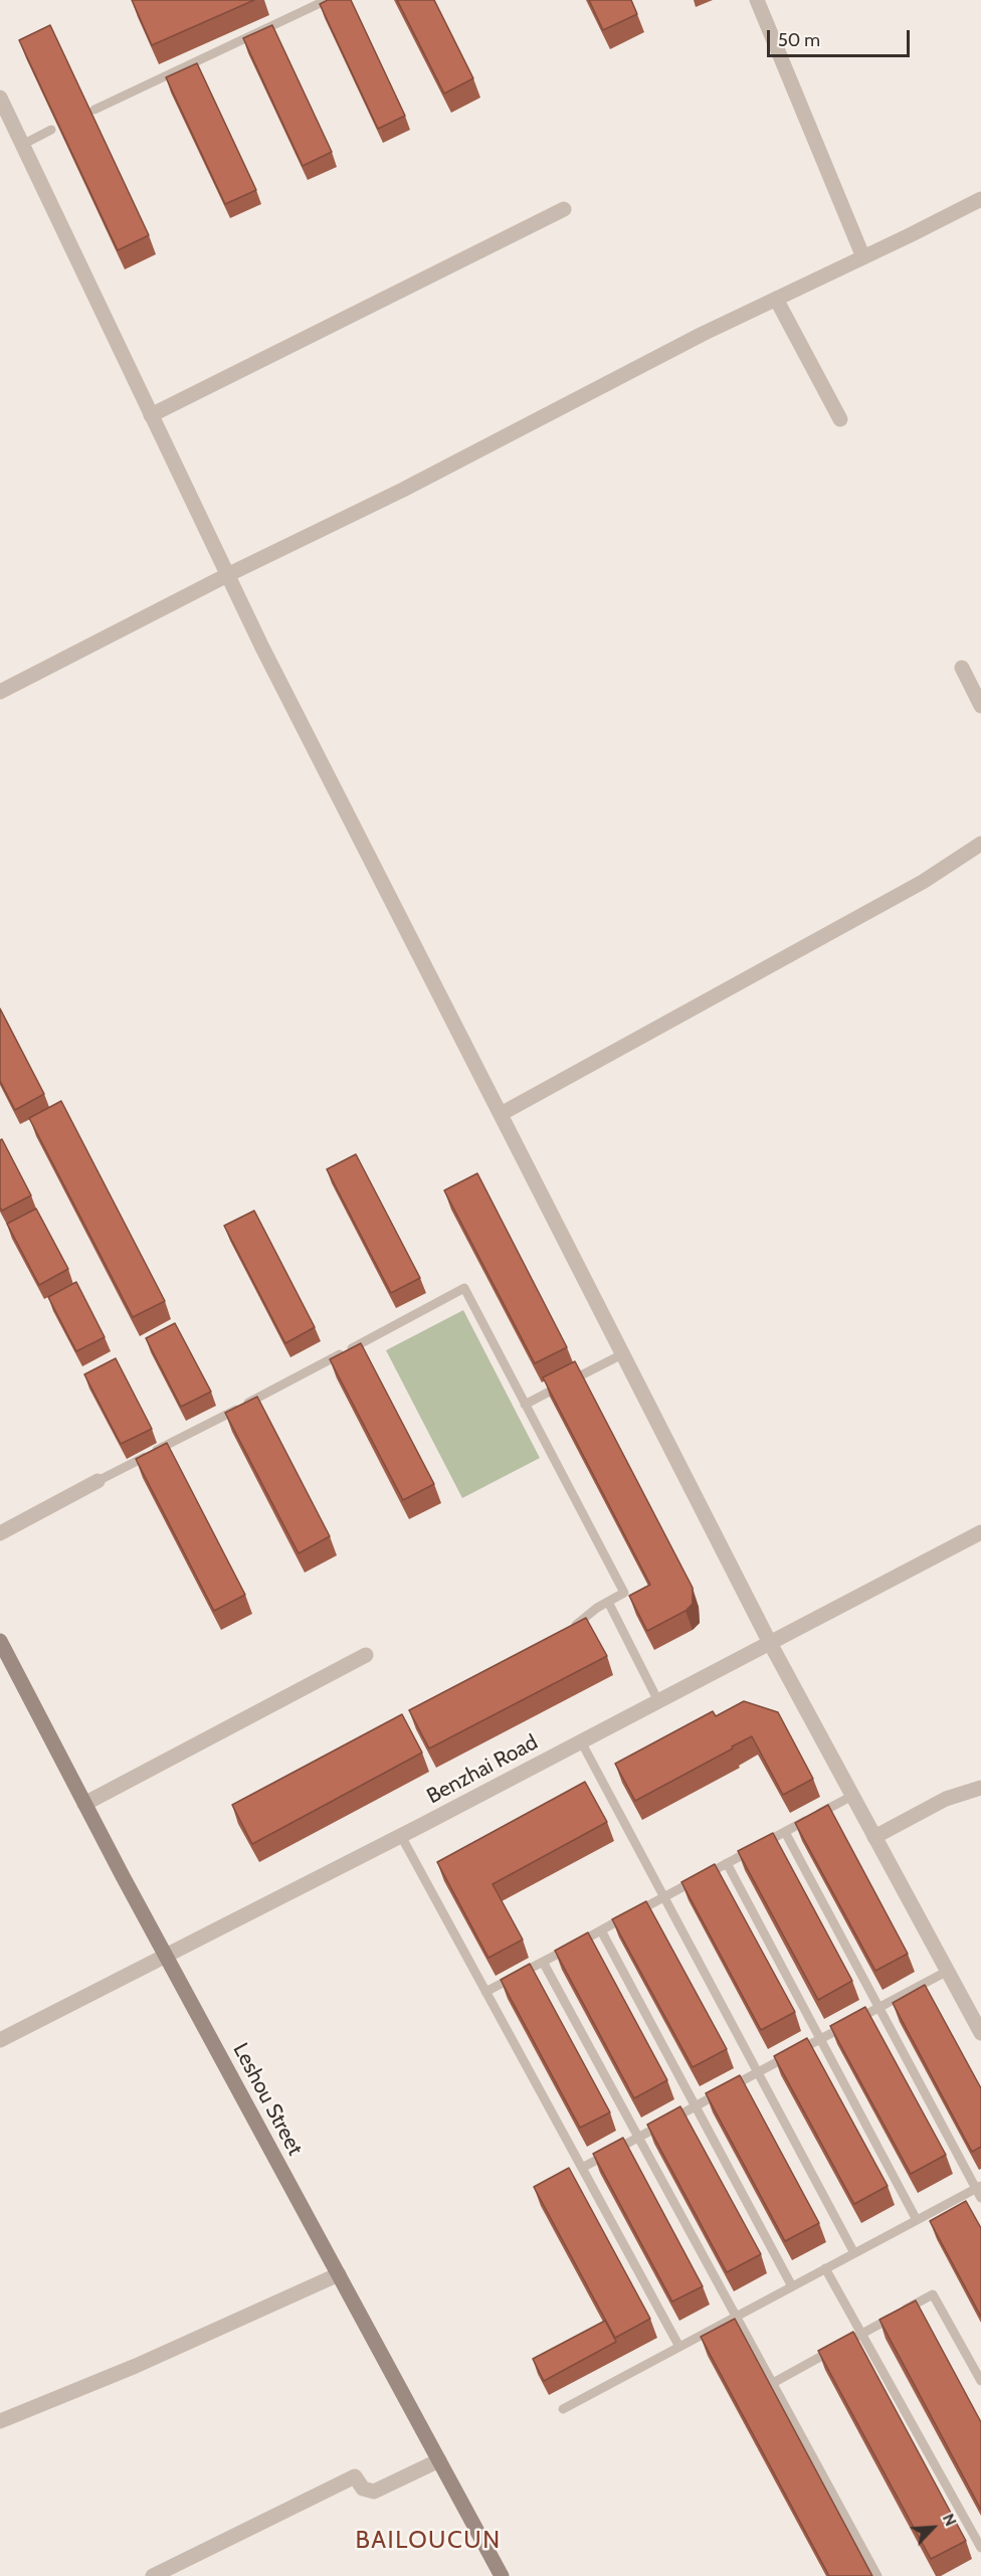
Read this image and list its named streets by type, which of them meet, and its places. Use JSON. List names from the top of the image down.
{
  "streets": {
    "main road": ["Leshou Street"],
    "street": ["Benzhai Road"]
  },
  "crossings": [
    ["Benzhai Road", "Leshou Street"]
  ],
  "districts": ["BAILOUCUN"],
  "scale_bar": "50 m",
  "north": "top right"
}
